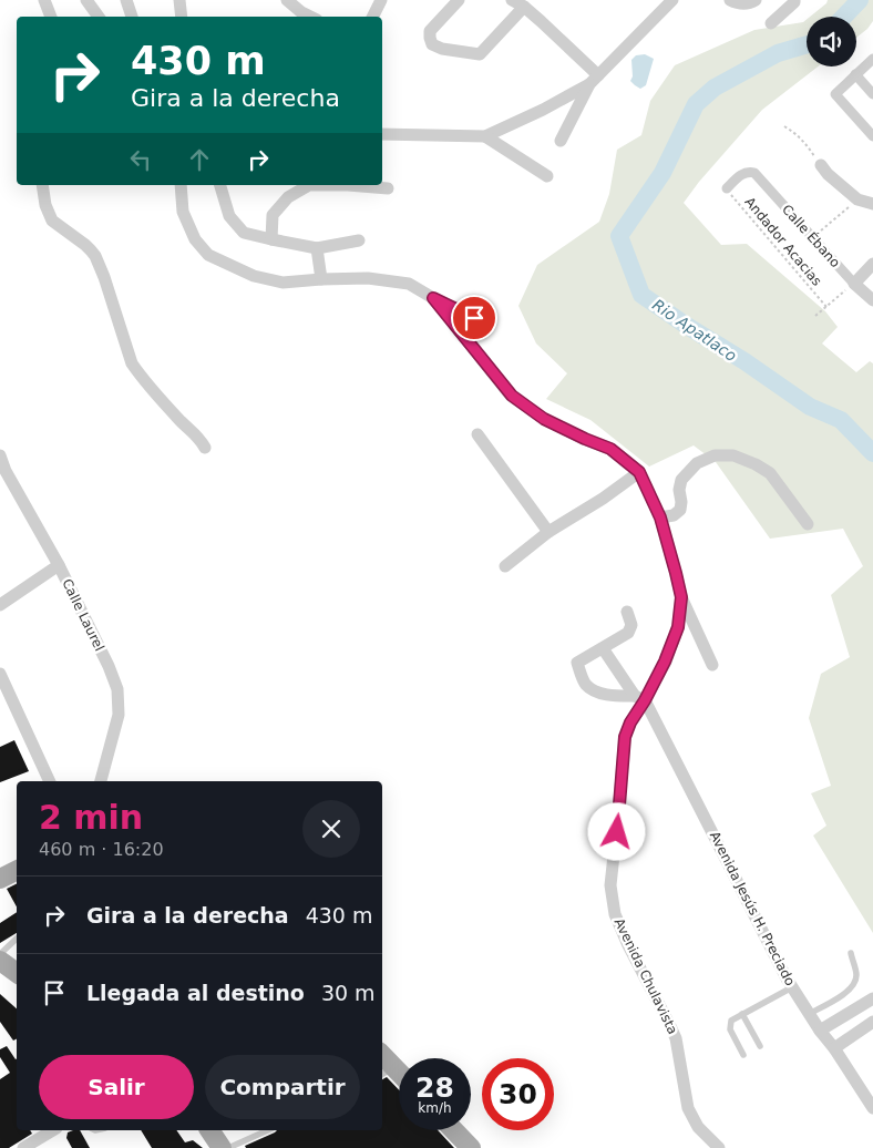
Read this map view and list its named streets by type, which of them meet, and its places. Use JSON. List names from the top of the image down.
{
  "streets": {
    "street": [
      "Calle Ébano",
      "Calle Laurel",
      "Avenida Jesús H. Preciado",
      "Avenida Chulavista"
    ],
    "path": ["Andador Acacias"]
  },
  "crossings": [
    ["Calle Ébano", "Andador Acacias"],
    ["Avenida Jesús H. Preciado", "Avenida Chulavista"]
  ],
  "water": ["Rio Apatlaco"],
  "page": {
    "turn": ["430 m", "Gira a la derecha"],
    "heading": ["2 min", "460 m · 16:20"],
    "list": [
      {
        "name": "Gira a la derecha",
        "value": "430 m"
      },
      {
        "name": "Llegada al destino",
        "value": "30 m"
      }
    ],
    "buttons": ["Salir", "Compartir"],
    "speed": "28 km/h",
    "limit": "30"
  }
}
